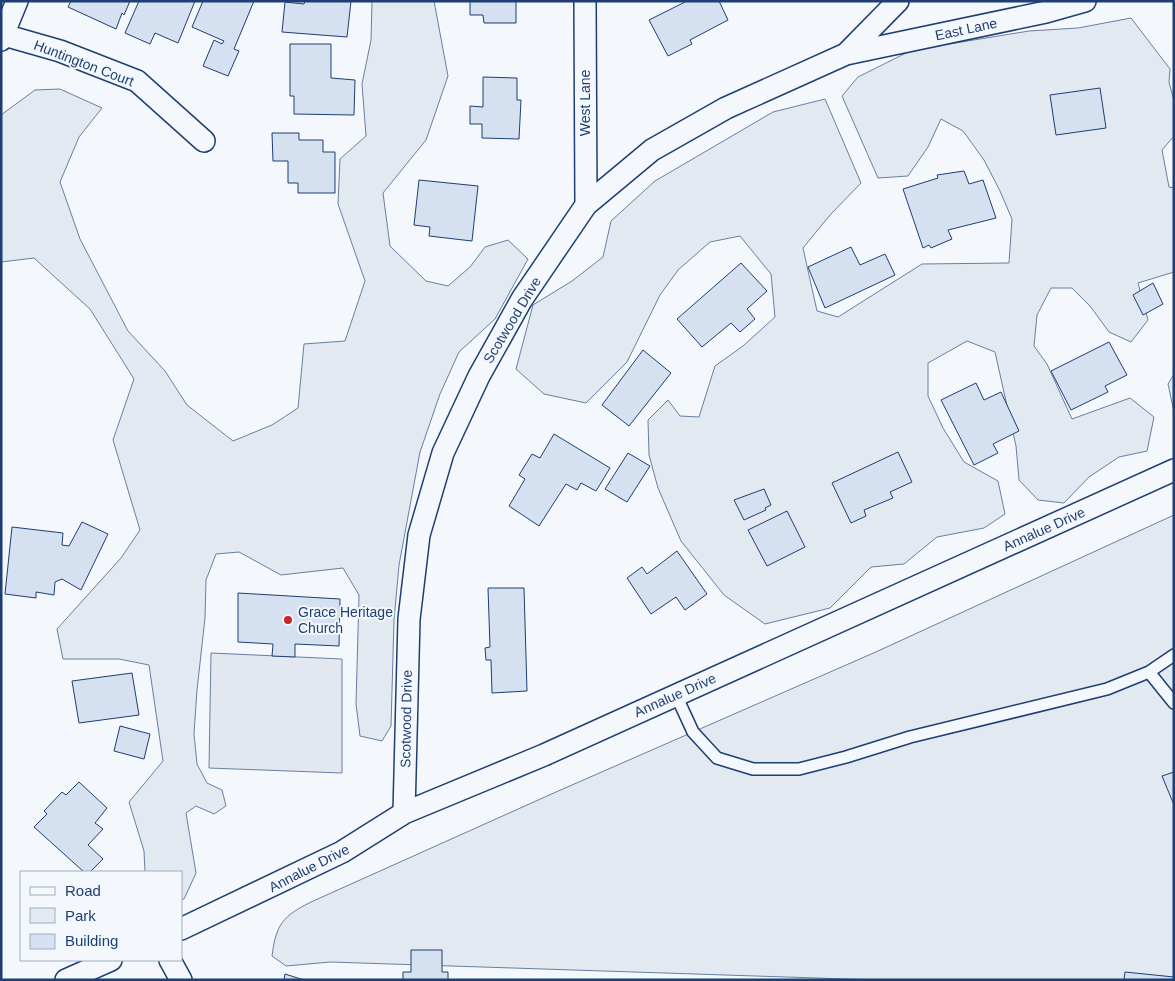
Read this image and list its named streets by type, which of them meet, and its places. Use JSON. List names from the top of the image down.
{
  "streets": {
    "street": [
      "East Lane",
      "Huntington Court",
      "West Lane",
      "Scotwood Drive",
      "Annalue Drive"
    ]
  },
  "crossings": [
    ["East Lane", "Scotwood Drive"],
    ["West Lane", "Scotwood Drive"],
    ["Scotwood Drive", "Annalue Drive"]
  ],
  "places": ["Grace Heritage Church"],
  "legend": ["Road", "Park", "Building"]
}
